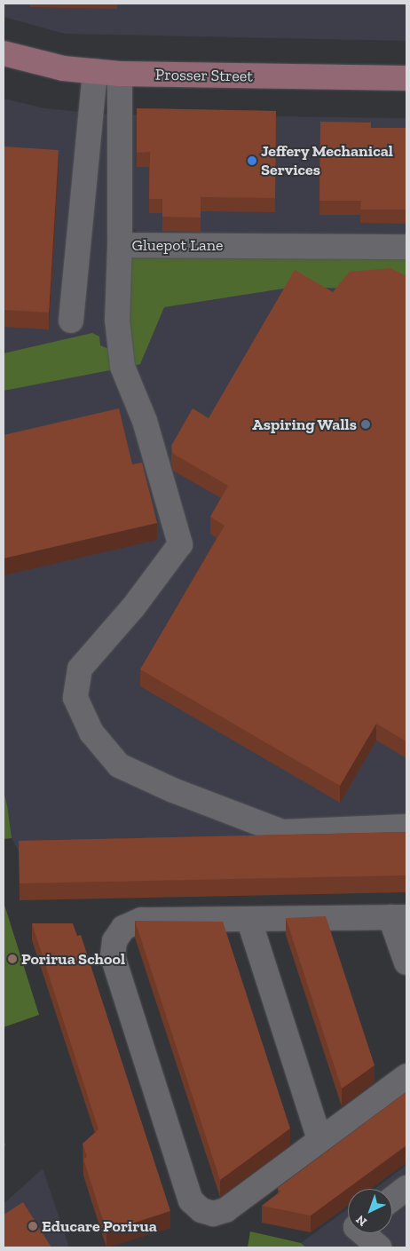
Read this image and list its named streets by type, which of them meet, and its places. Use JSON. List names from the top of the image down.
{
  "streets": {
    "main road": ["Prosser Street"],
    "lane": ["Gluepot Lane"]
  },
  "crossings": [
    ["Prosser Street", "Gluepot Lane"]
  ],
  "places": [
    "Jeffery Mechanical Services",
    "Aspiring Walls",
    "Porirua School",
    "Educare Porirua"
  ],
  "north": "bottom left"
}
